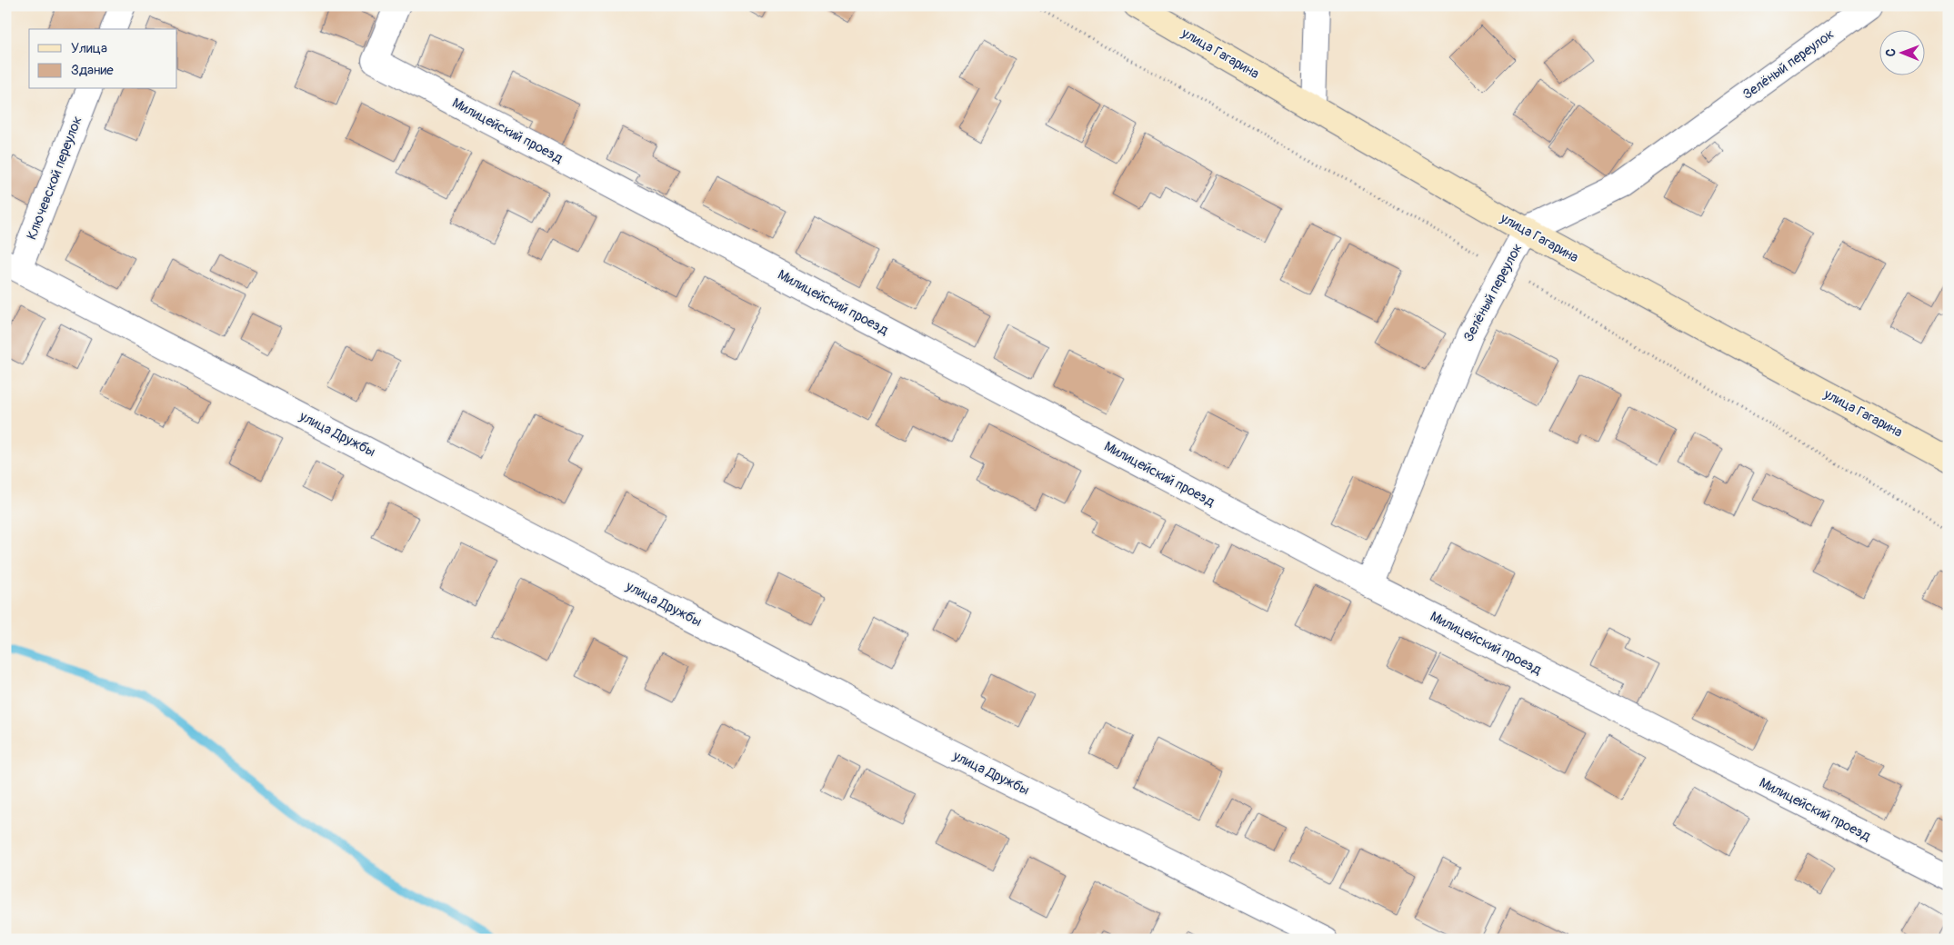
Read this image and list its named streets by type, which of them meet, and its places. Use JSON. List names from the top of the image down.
{
  "streets": {
    "main road": ["улица Гагарина"],
    "street": [
      "Зелёный переулок",
      "Милицейский проезд",
      "Ключевской переулок",
      "улица Дружбы"
    ]
  },
  "crossings": [
    ["улица Гагарина", "Зелёный переулок"],
    ["Зелёный переулок", "Милицейский проезд"],
    ["Ключевской переулок", "улица Дружбы"]
  ],
  "legend": ["Улица", "Здание"],
  "north": "left"
}
